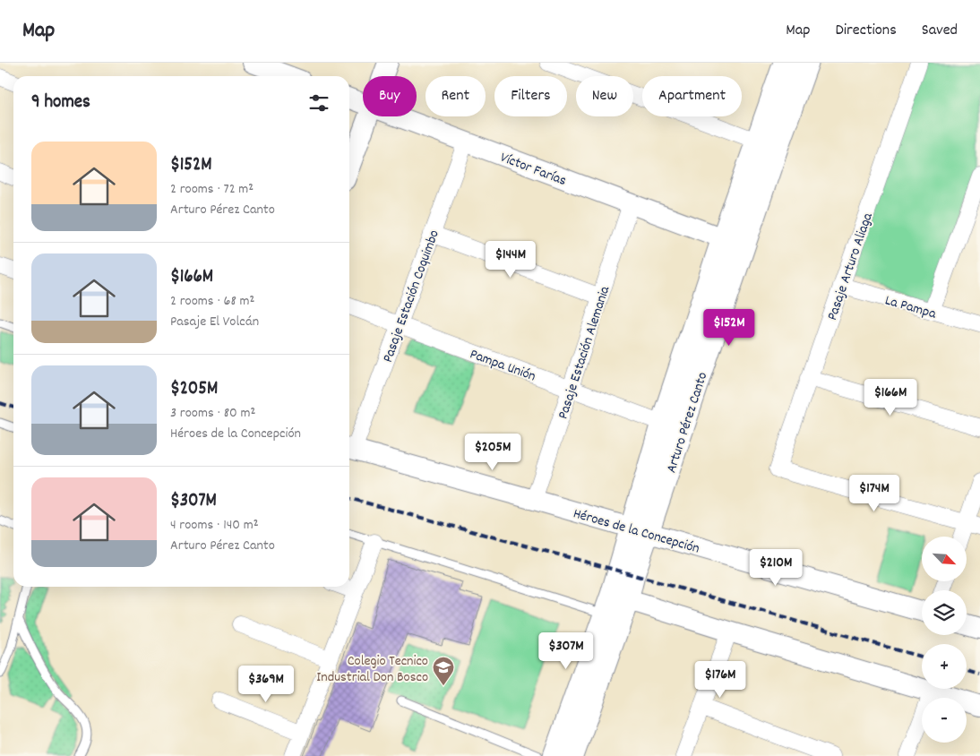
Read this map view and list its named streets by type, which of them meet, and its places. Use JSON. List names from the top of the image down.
{
  "streets": {
    "main road": ["Arturo Pérez Canto"],
    "street": [
      "Víctor Farías",
      "Pasaje Arturo Aliaga",
      "Pasaje Estación Coquimbo",
      "La Pampa",
      "Pasaje Estación Alemania",
      "Pampa Unión",
      "Héroes de la Concepción"
    ]
  },
  "crossings": [
    ["Víctor Farías", "Pasaje Estación Coquimbo"],
    ["Víctor Farías", "Pasaje Estación Alemania"],
    ["Víctor Farías", "Arturo Pérez Canto"],
    ["Pasaje Arturo Aliaga", "La Pampa"],
    ["Pasaje Estación Coquimbo", "Pampa Unión"],
    ["Pasaje Estación Coquimbo", "Héroes de la Concepción"],
    ["Pasaje Estación Alemania", "Pampa Unión"],
    ["Pasaje Estación Alemania", "Héroes de la Concepción"],
    ["Pampa Unión", "Arturo Pérez Canto"],
    ["Arturo Pérez Canto", "Héroes de la Concepción"]
  ],
  "places": {
    "school or university": ["Colegio Tecnico Industrial Don Bosco"]
  },
  "north": "bottom right",
  "page": {
    "header": "Map",
    "nav": ["Map", "Directions", "Saved"],
    "chip": [
      "Buy",
      "Rent",
      "Filters",
      "New",
      "Apartment"
    ],
    "heading": "9 homes",
    "list": [
      {
        "name": "$152M",
        "note": "2 rooms · 72 m² · Arturo Pérez Canto"
      },
      {
        "name": "$166M",
        "note": "2 rooms · 68 m² · Pasaje El Volcán"
      },
      {
        "name": "$205M",
        "note": "3 rooms · 80 m² · Héroes de la Concepción"
      },
      {
        "name": "$307M",
        "note": "4 rooms · 140 m² · Arturo Pérez Canto"
      }
    ],
    "price": [
      "$144M",
      "$152M",
      "$166M",
      "$205M",
      "$174M",
      "$210M",
      "$307M",
      "$176M",
      "$369M"
    ],
    "map_buttons": ["+", "−"]
  }
}
